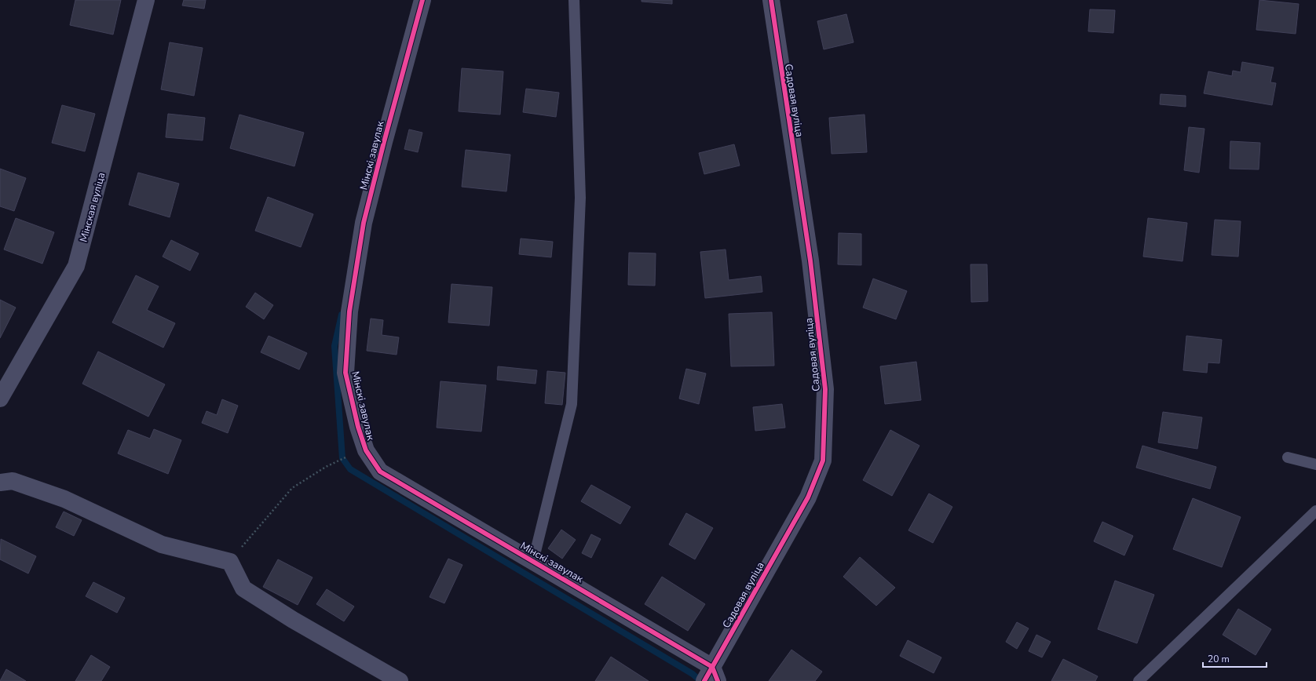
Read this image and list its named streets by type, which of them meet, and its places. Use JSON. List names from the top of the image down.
{
  "streets": {
    "street": ["Садовая вуліца", "Мінскі завулак", "Мінская вуліца"]
  },
  "crossings": [
    ["Садовая вуліца", "Мінскі завулак"]
  ],
  "scale_bar": "20 m"
}
